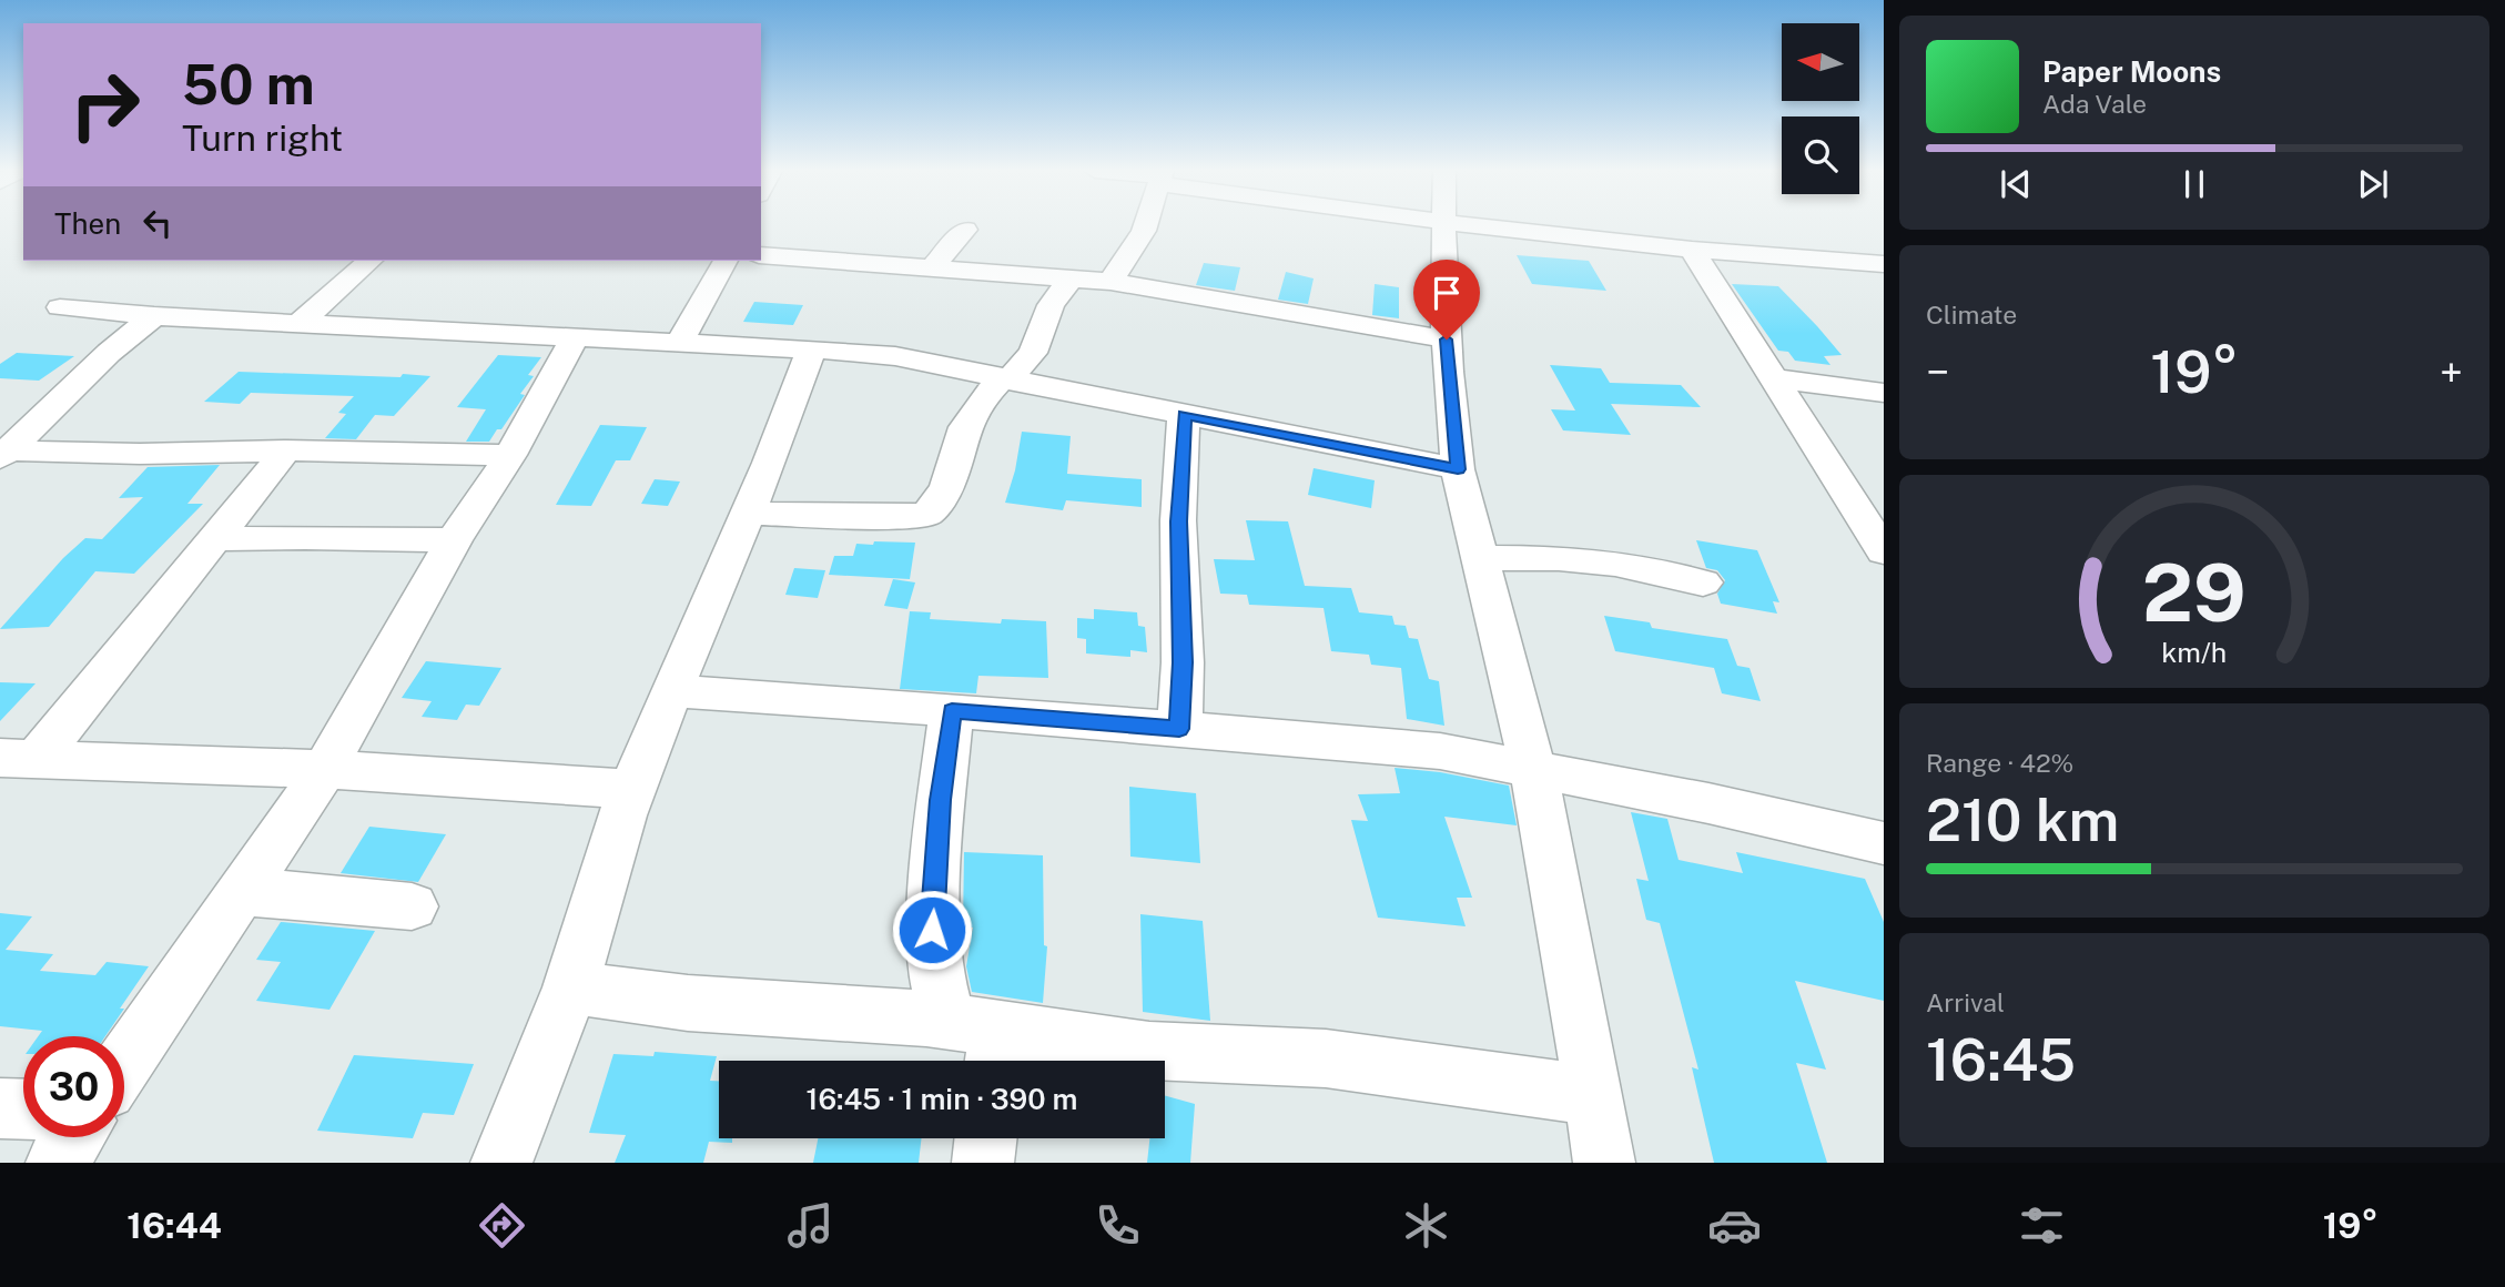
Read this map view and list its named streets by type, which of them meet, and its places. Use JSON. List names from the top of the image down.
{
  "north": "left",
  "page": {
    "turn": ["50 m", "Turn right"],
    "song": ["Paper Moons", "Ada Vale"],
    "then": "Then",
    "tile": [
      "Climate",
      ["Range · 42%", "210 km"],
      ["Arrival", "16:45"]
    ],
    "heat": ["−", "19°", "+"],
    "limit": "30",
    "trip": "16:45 · 1 min · 390 m",
    "tabs": ["16:44", "19°"],
    "gauge": ["29", "km/h"]
  }
}
